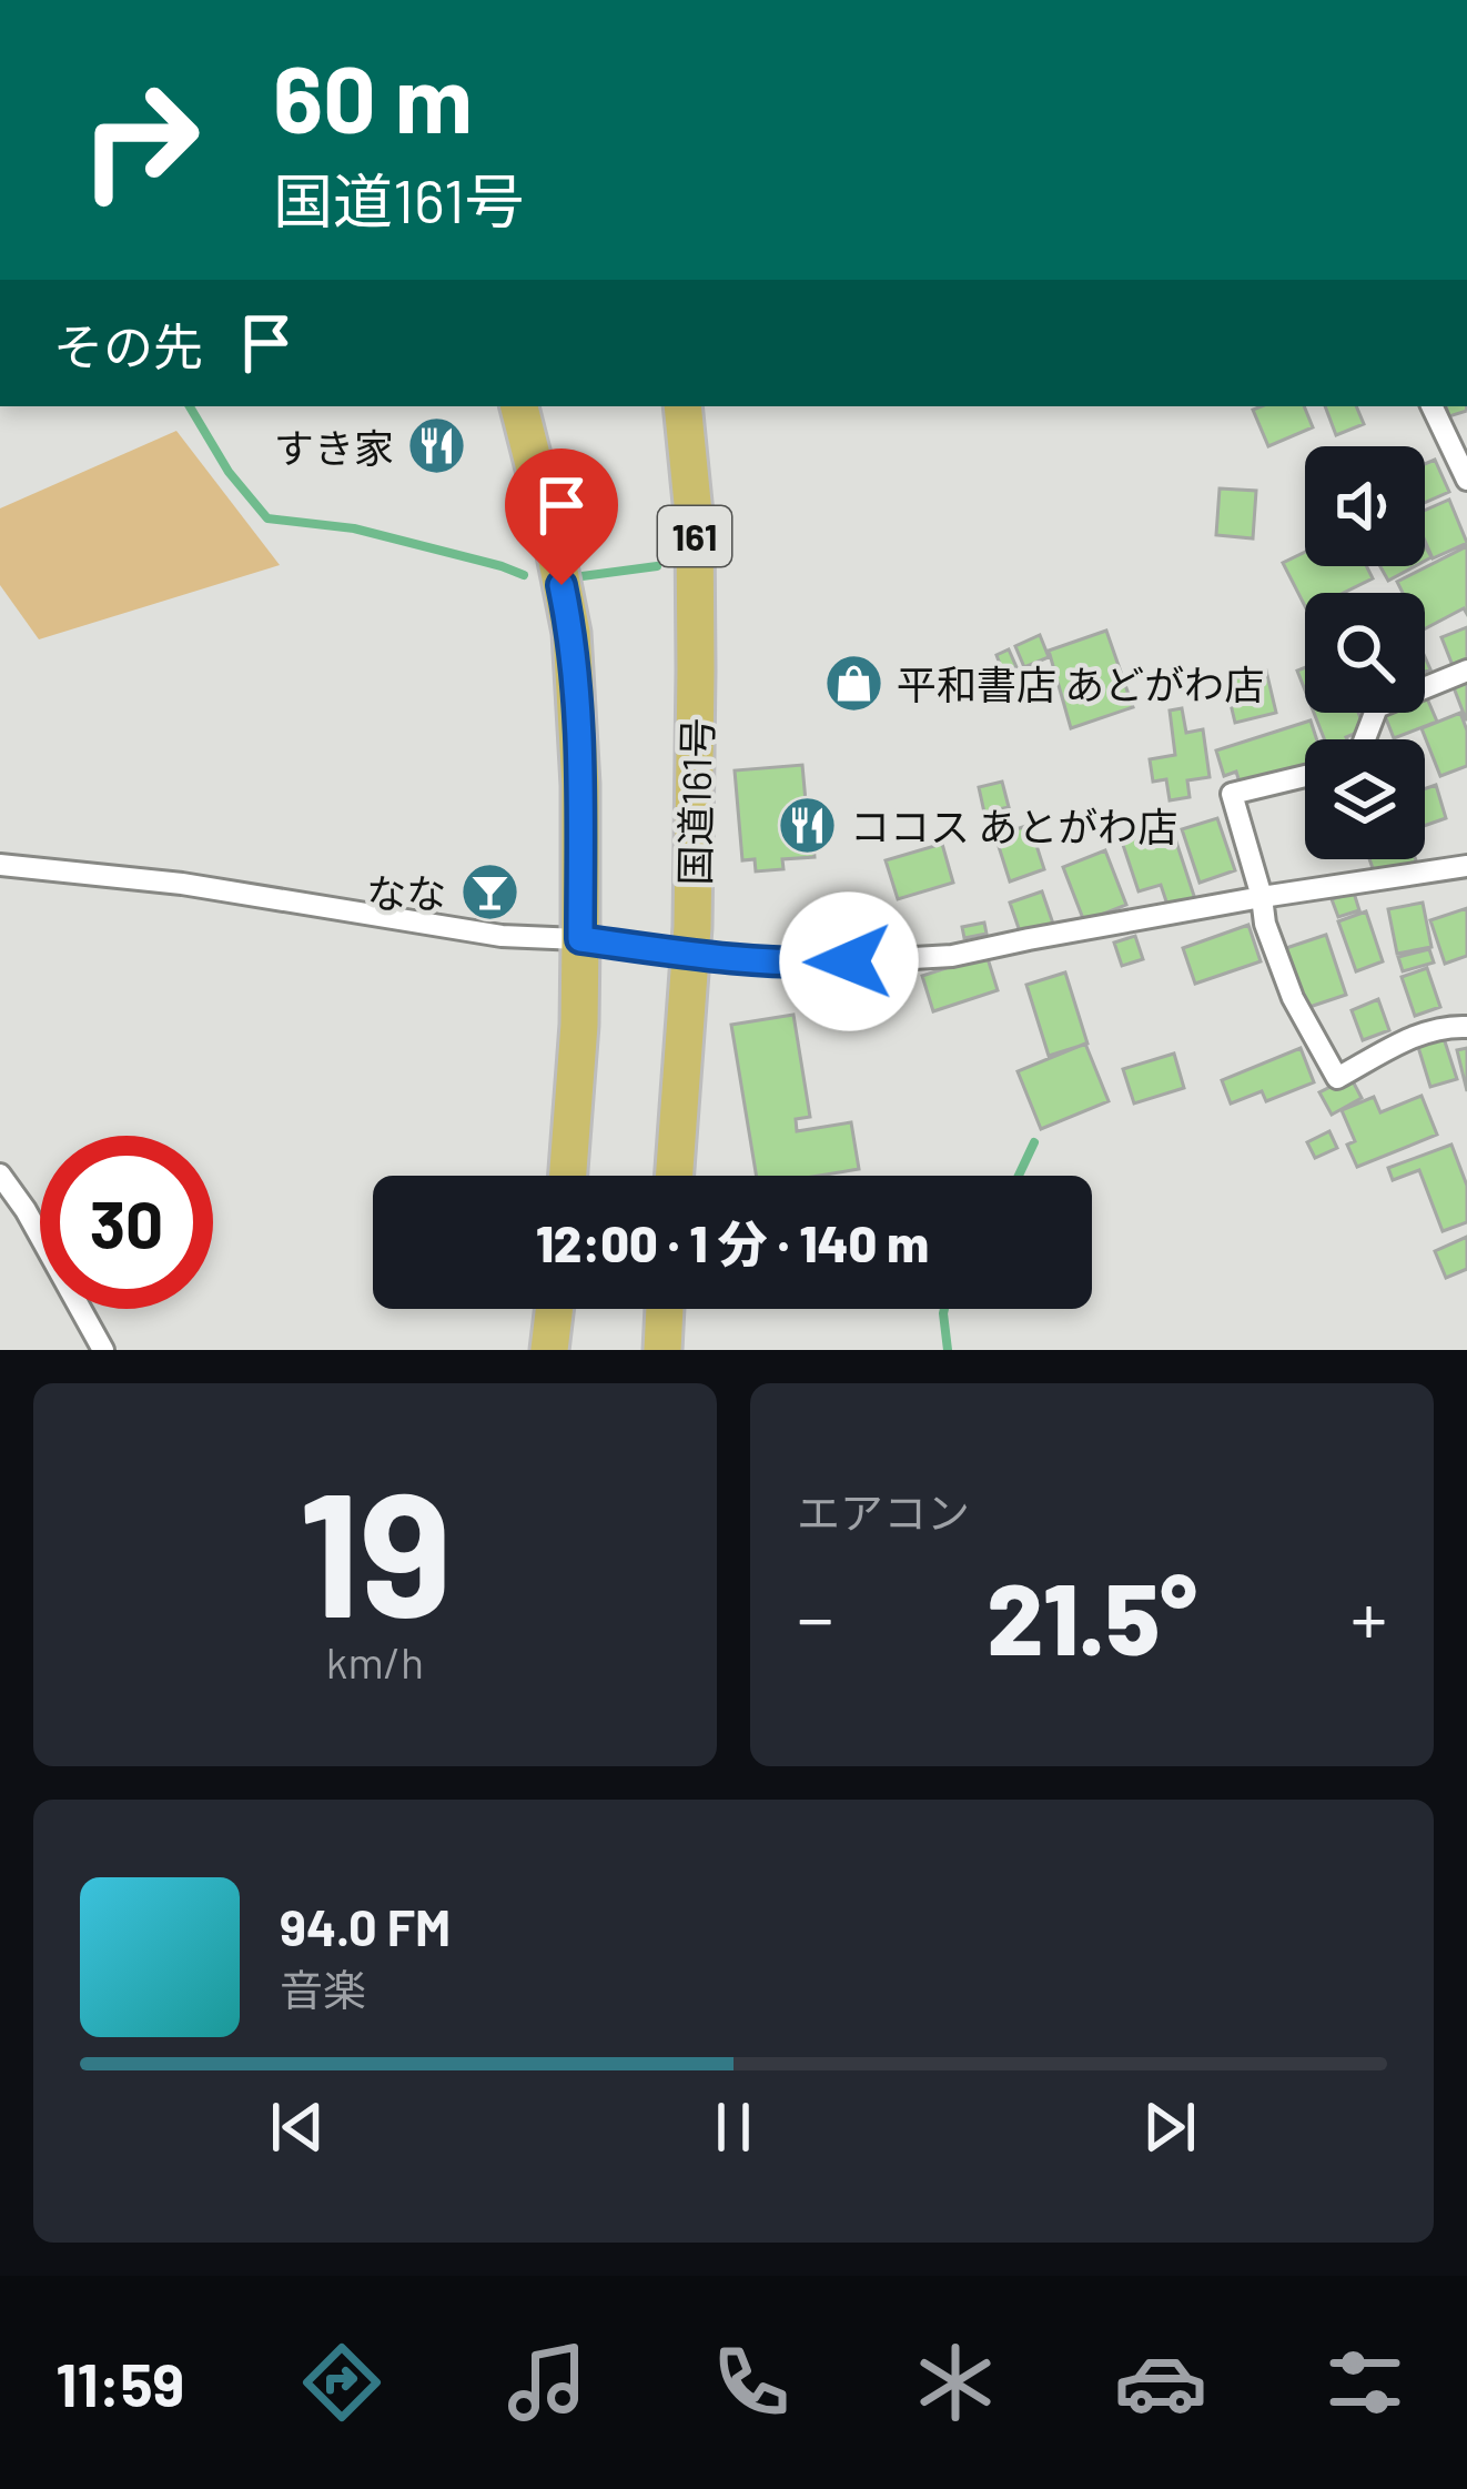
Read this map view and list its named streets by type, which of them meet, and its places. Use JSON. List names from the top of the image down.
{
  "streets": {
    "highway": ["161", "国道161号"]
  },
  "places": {
    "restaurant": ["すき家", "ココス あとがわ店"],
    "shop": ["平和書店 あどがわ店"],
    "bar": ["なな"]
  },
  "page": {
    "turn": ["60 m", "国道161号"],
    "then": "その先",
    "limit": "30",
    "trip": "12:00 · 1 分 · 140 m",
    "tile": [
      ["19", "km/h"],
      "エアコン"
    ],
    "heat": ["−", "21.5°", "+"],
    "song": ["94.0 FM", "音楽"],
    "tabs": "11:59"
  }
}
